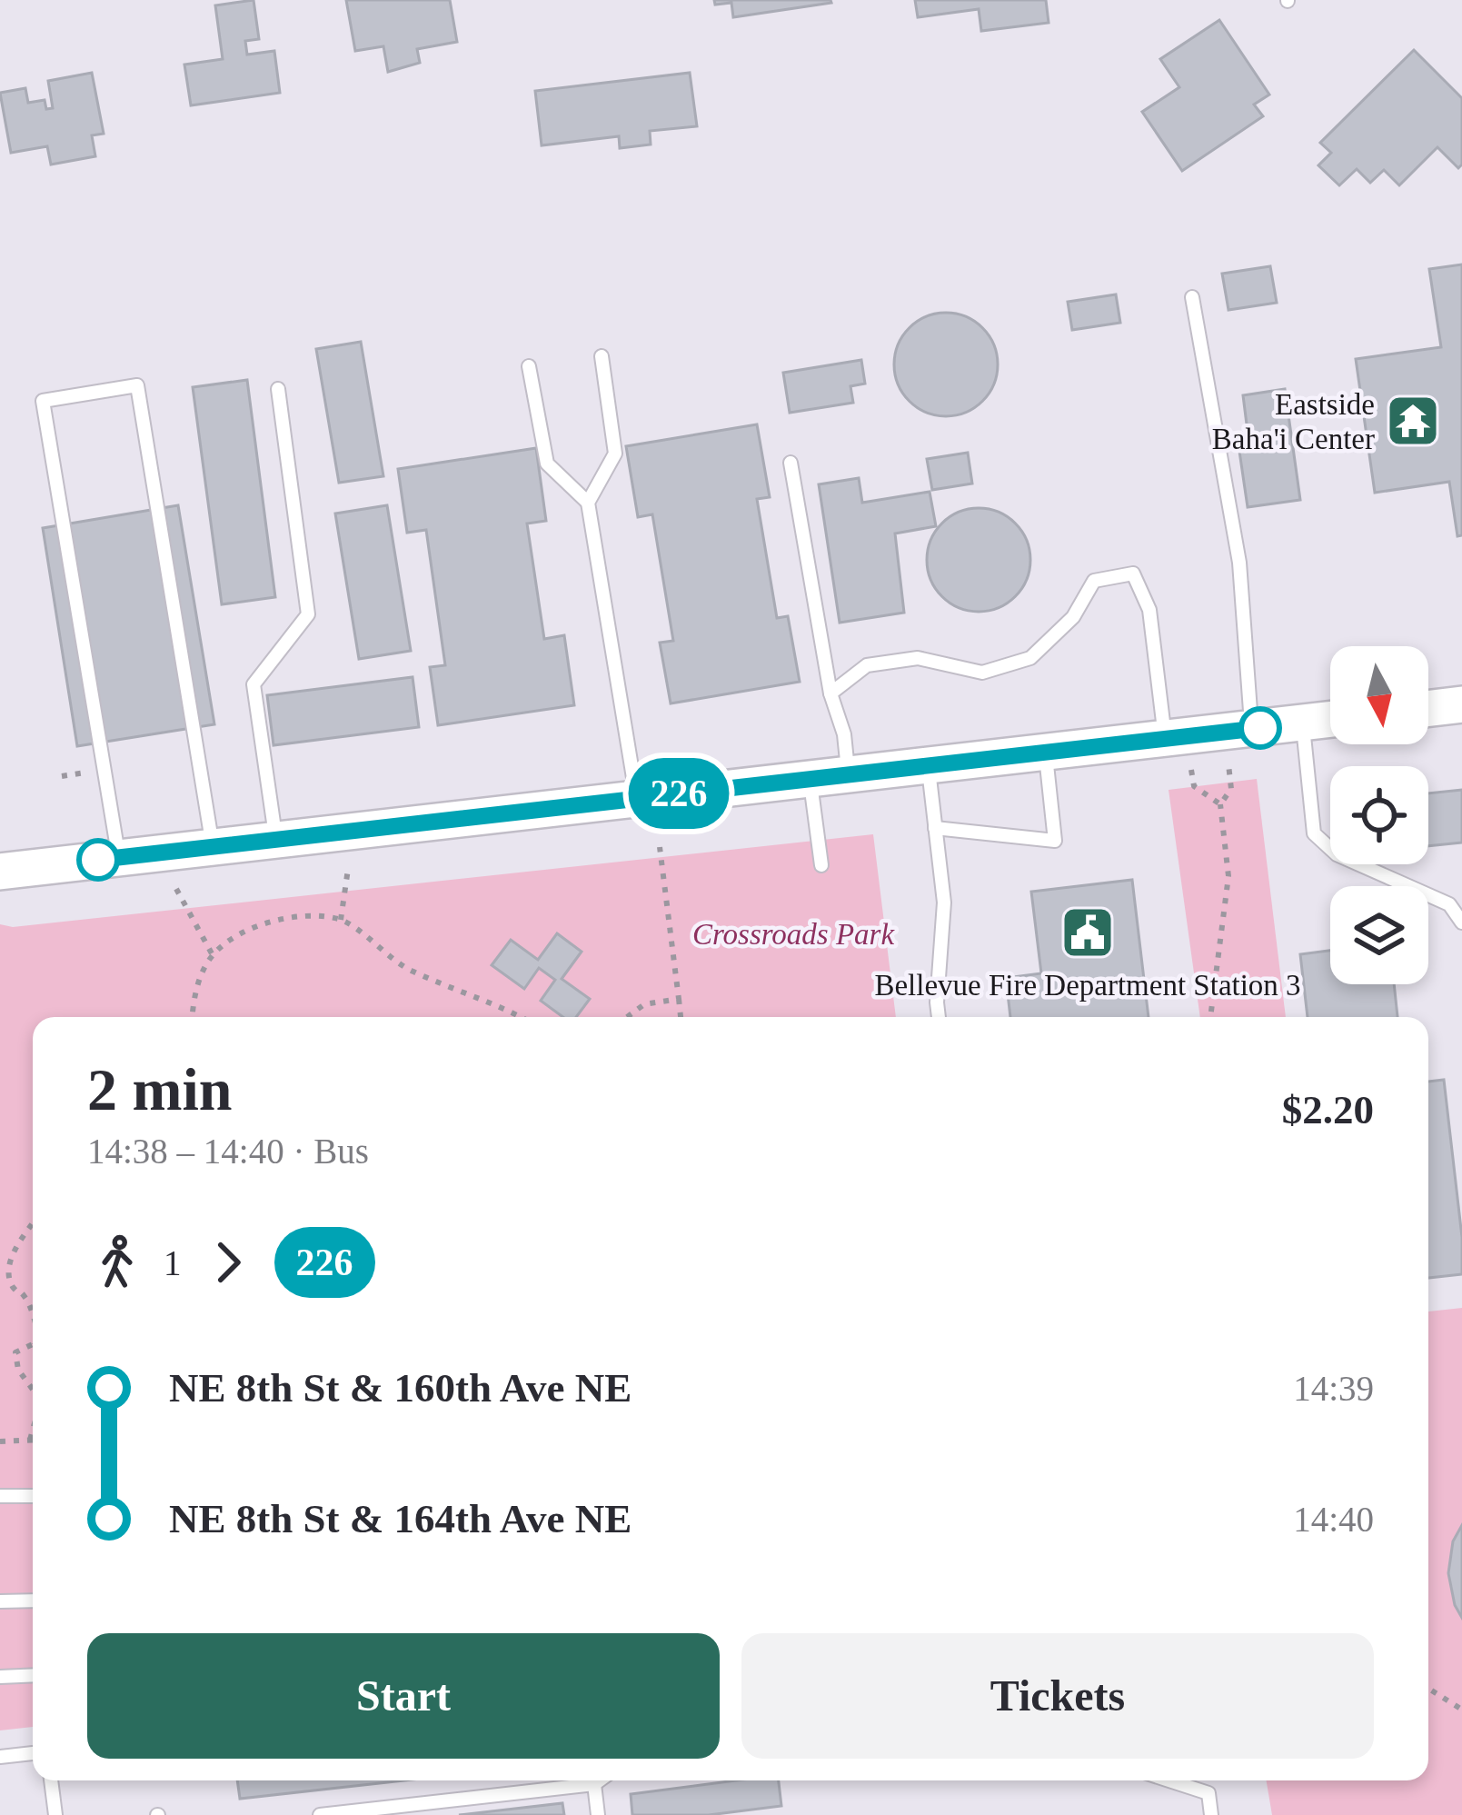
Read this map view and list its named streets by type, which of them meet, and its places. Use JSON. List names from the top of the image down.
{
  "parks": ["Crossroads Park"],
  "places": {
    "temple": ["Eastside Baha'i Center"],
    "public building": ["Bellevue Fire Department Station 3"]
  },
  "lines": ["bus line 226"],
  "north": "bottom",
  "page": {
    "on_map": "226",
    "heading": ["2 min", "14:38 – 14:40 · Bus", "$2.20"],
    "legs": ["1", "226"],
    "list": [
      {
        "name": "NE 8th St & 160th Ave NE",
        "value": "14:39"
      },
      {
        "name": "NE 8th St & 164th Ave NE",
        "value": "14:40"
      }
    ],
    "buttons": ["Start", "Tickets"]
  }
}
